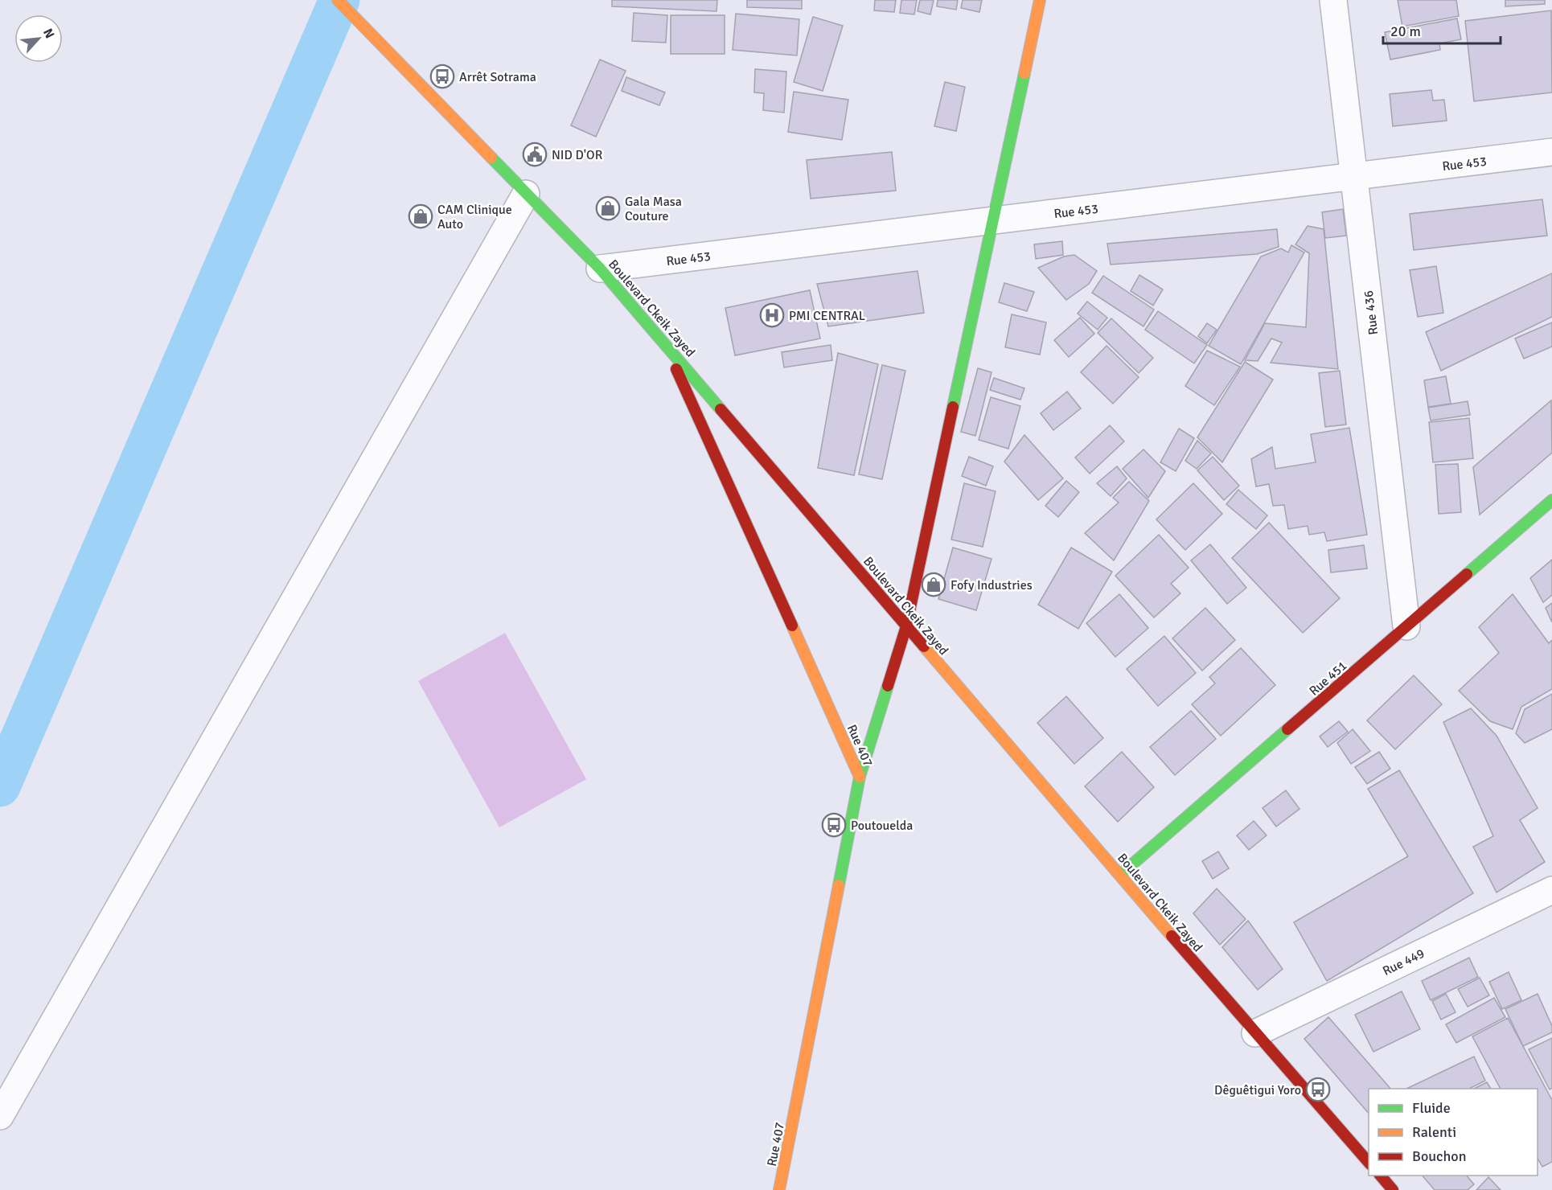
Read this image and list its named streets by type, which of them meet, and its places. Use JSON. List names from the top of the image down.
{
  "streets": {
    "main road": ["Boulevard Ckeik Zayed", "Rue 451", "Rue 407"],
    "street": ["Rue 453", "Rue 436", "Rue 449"]
  },
  "crossings": [
    ["Rue 453", "Boulevard Ckeik Zayed"],
    ["Rue 453", "Rue 436"],
    ["Boulevard Ckeik Zayed", "Rue 451"],
    ["Boulevard Ckeik Zayed", "Rue 407"],
    ["Boulevard Ckeik Zayed", "Rue 449"],
    ["Rue 436", "Rue 451"]
  ],
  "places": {
    "bus stop": ["Arrêt Sotrama", "Poutouelda", "Dêguêtigui Yoro"],
    "public building": ["NID D'OR"],
    "shop": ["Gala Masa Couture", "CAM Clinique Auto", "Fofy Industries"],
    "hospital": ["PMI CENTRAL"]
  },
  "legend": ["Fluide", "Ralenti", "Bouchon"],
  "scale_bar": "20 m",
  "north": "top right"
}
